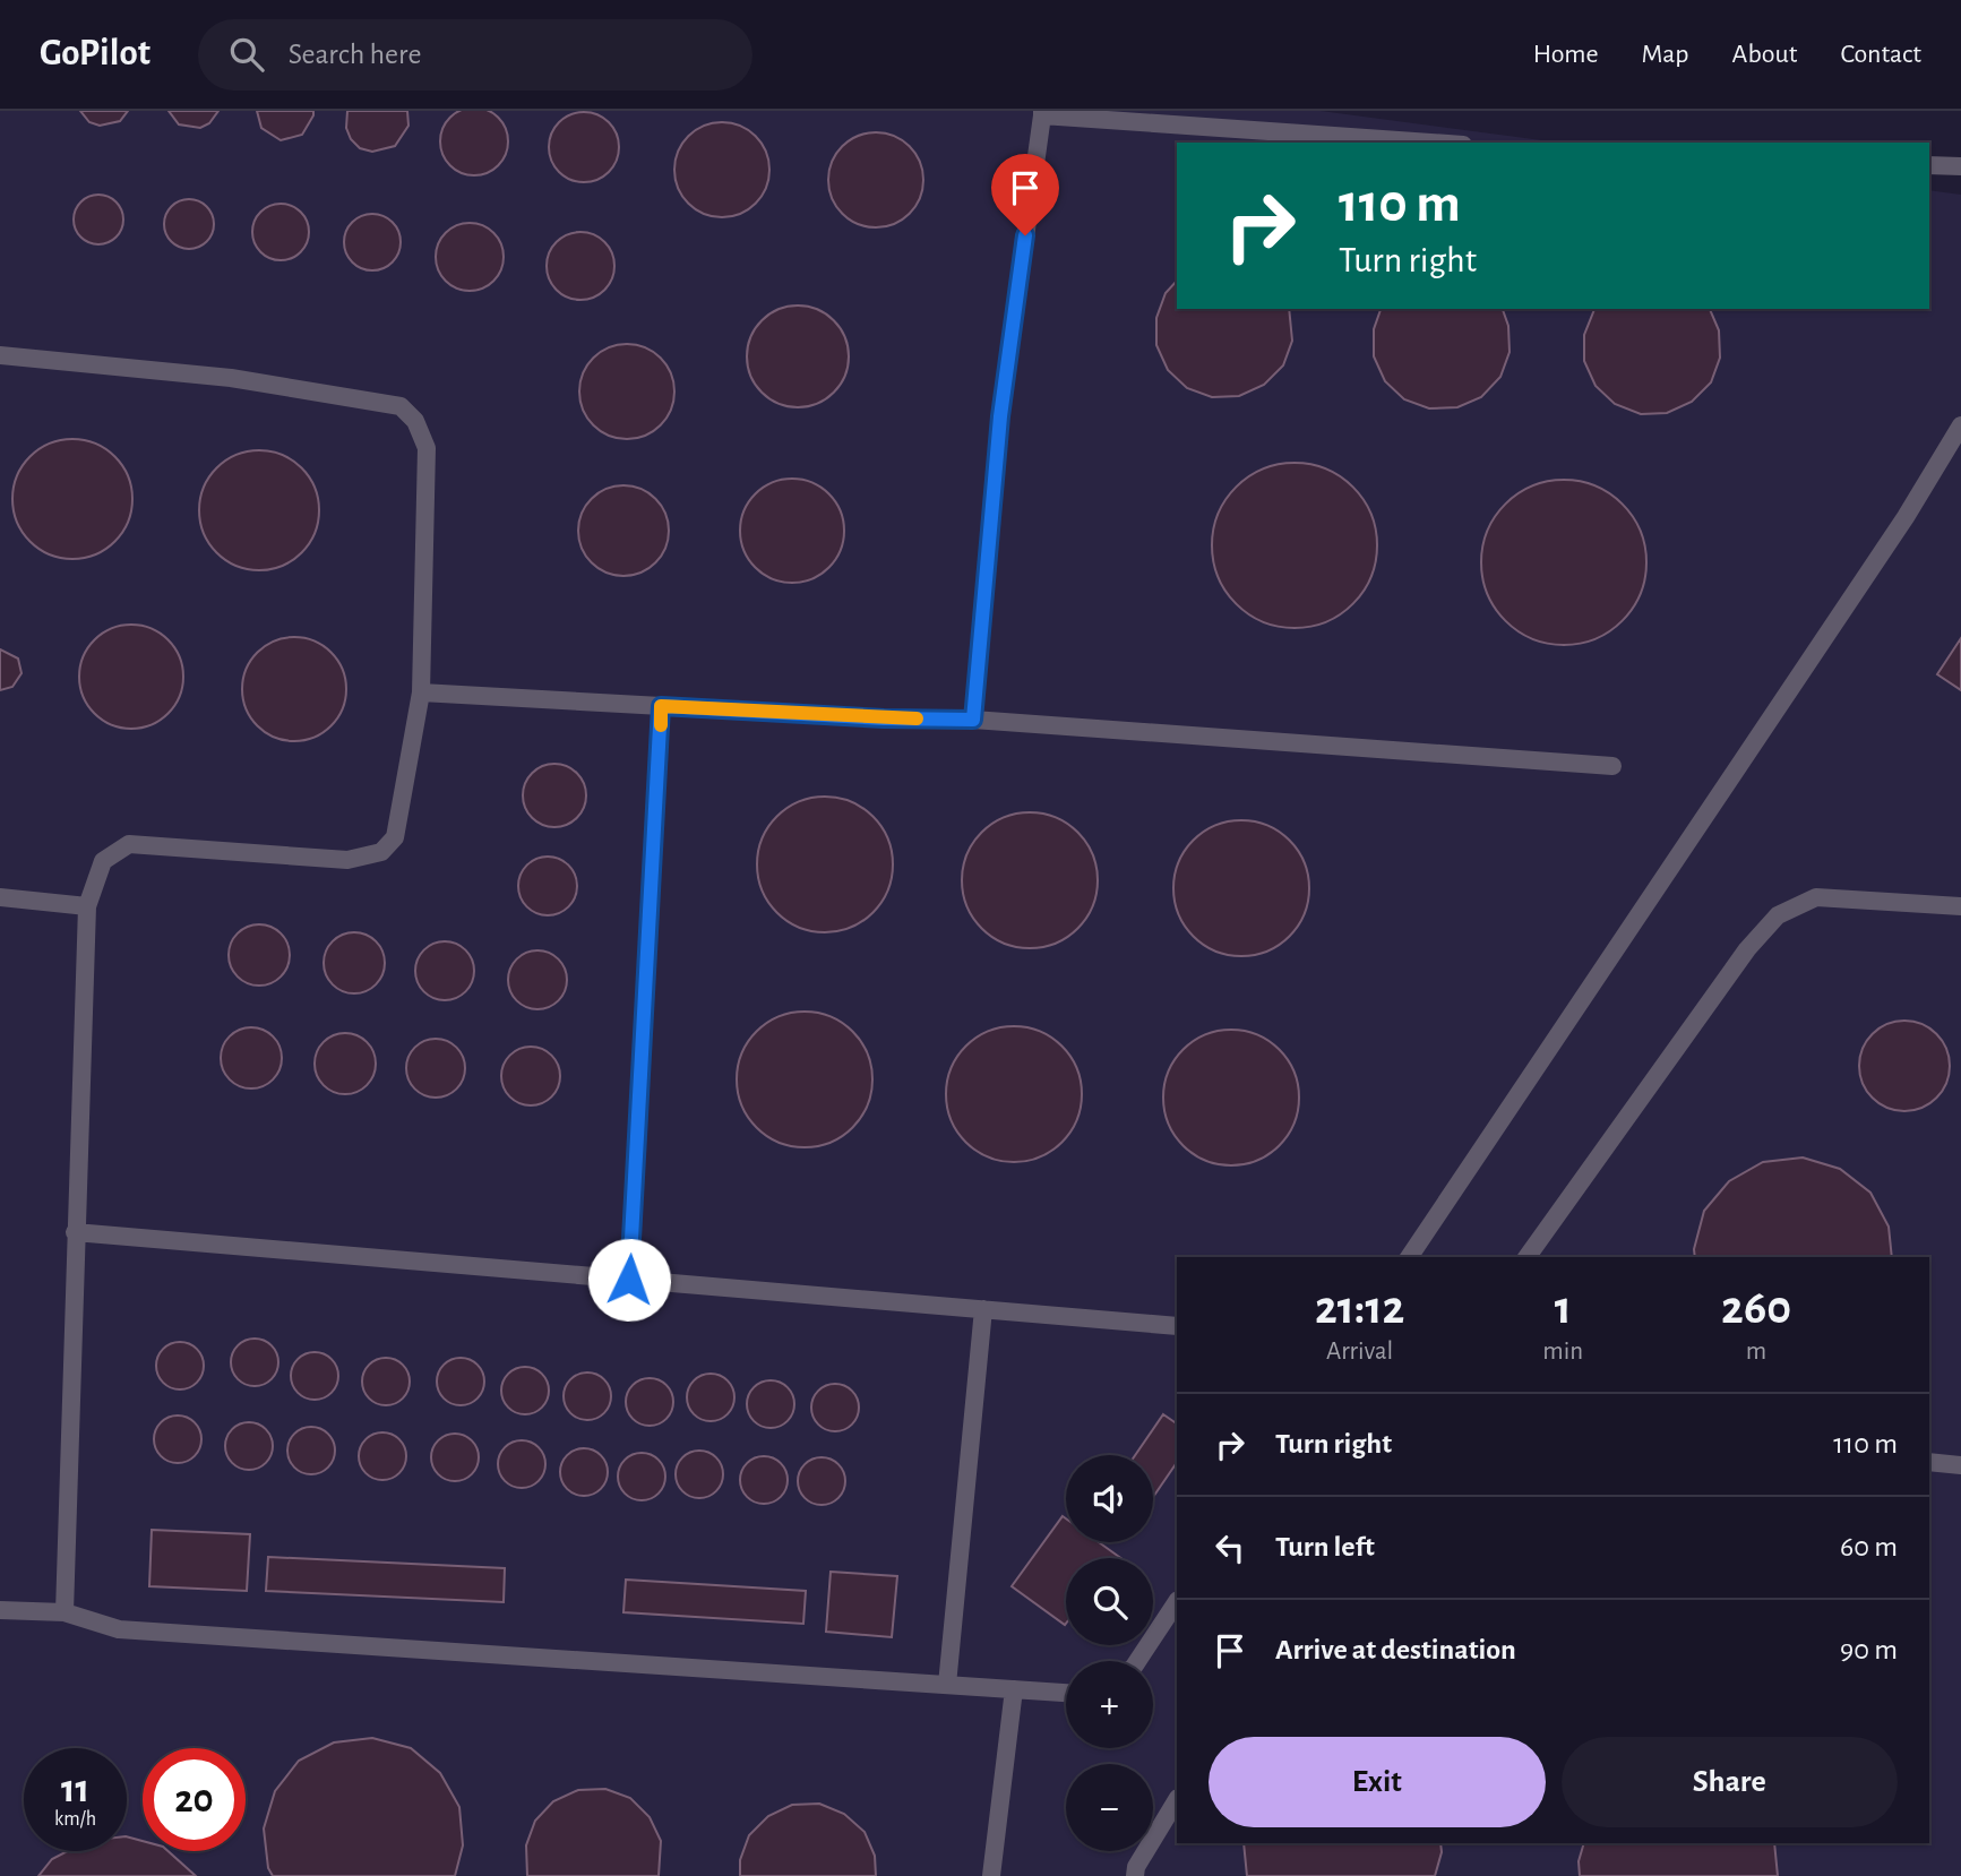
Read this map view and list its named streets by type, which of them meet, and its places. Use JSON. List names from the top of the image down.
{
  "page": {
    "header": "GoPilot",
    "search": "Search here",
    "nav": [
      "Home",
      "Map",
      "About",
      "Contact"
    ],
    "turn": ["110 m", "Turn right"],
    "eta": [
      "21:12",
      "Arrival",
      "1",
      "min",
      "260",
      "m"
    ],
    "list": [
      {
        "name": "Turn right",
        "value": "110 m"
      },
      {
        "name": "Turn left",
        "value": "60 m"
      },
      {
        "name": "Arrive at destination",
        "value": "90 m"
      }
    ],
    "map_buttons": ["+", "−"],
    "buttons": ["Exit", "Share"],
    "speed": "11 km/h",
    "limit": "20"
  }
}
